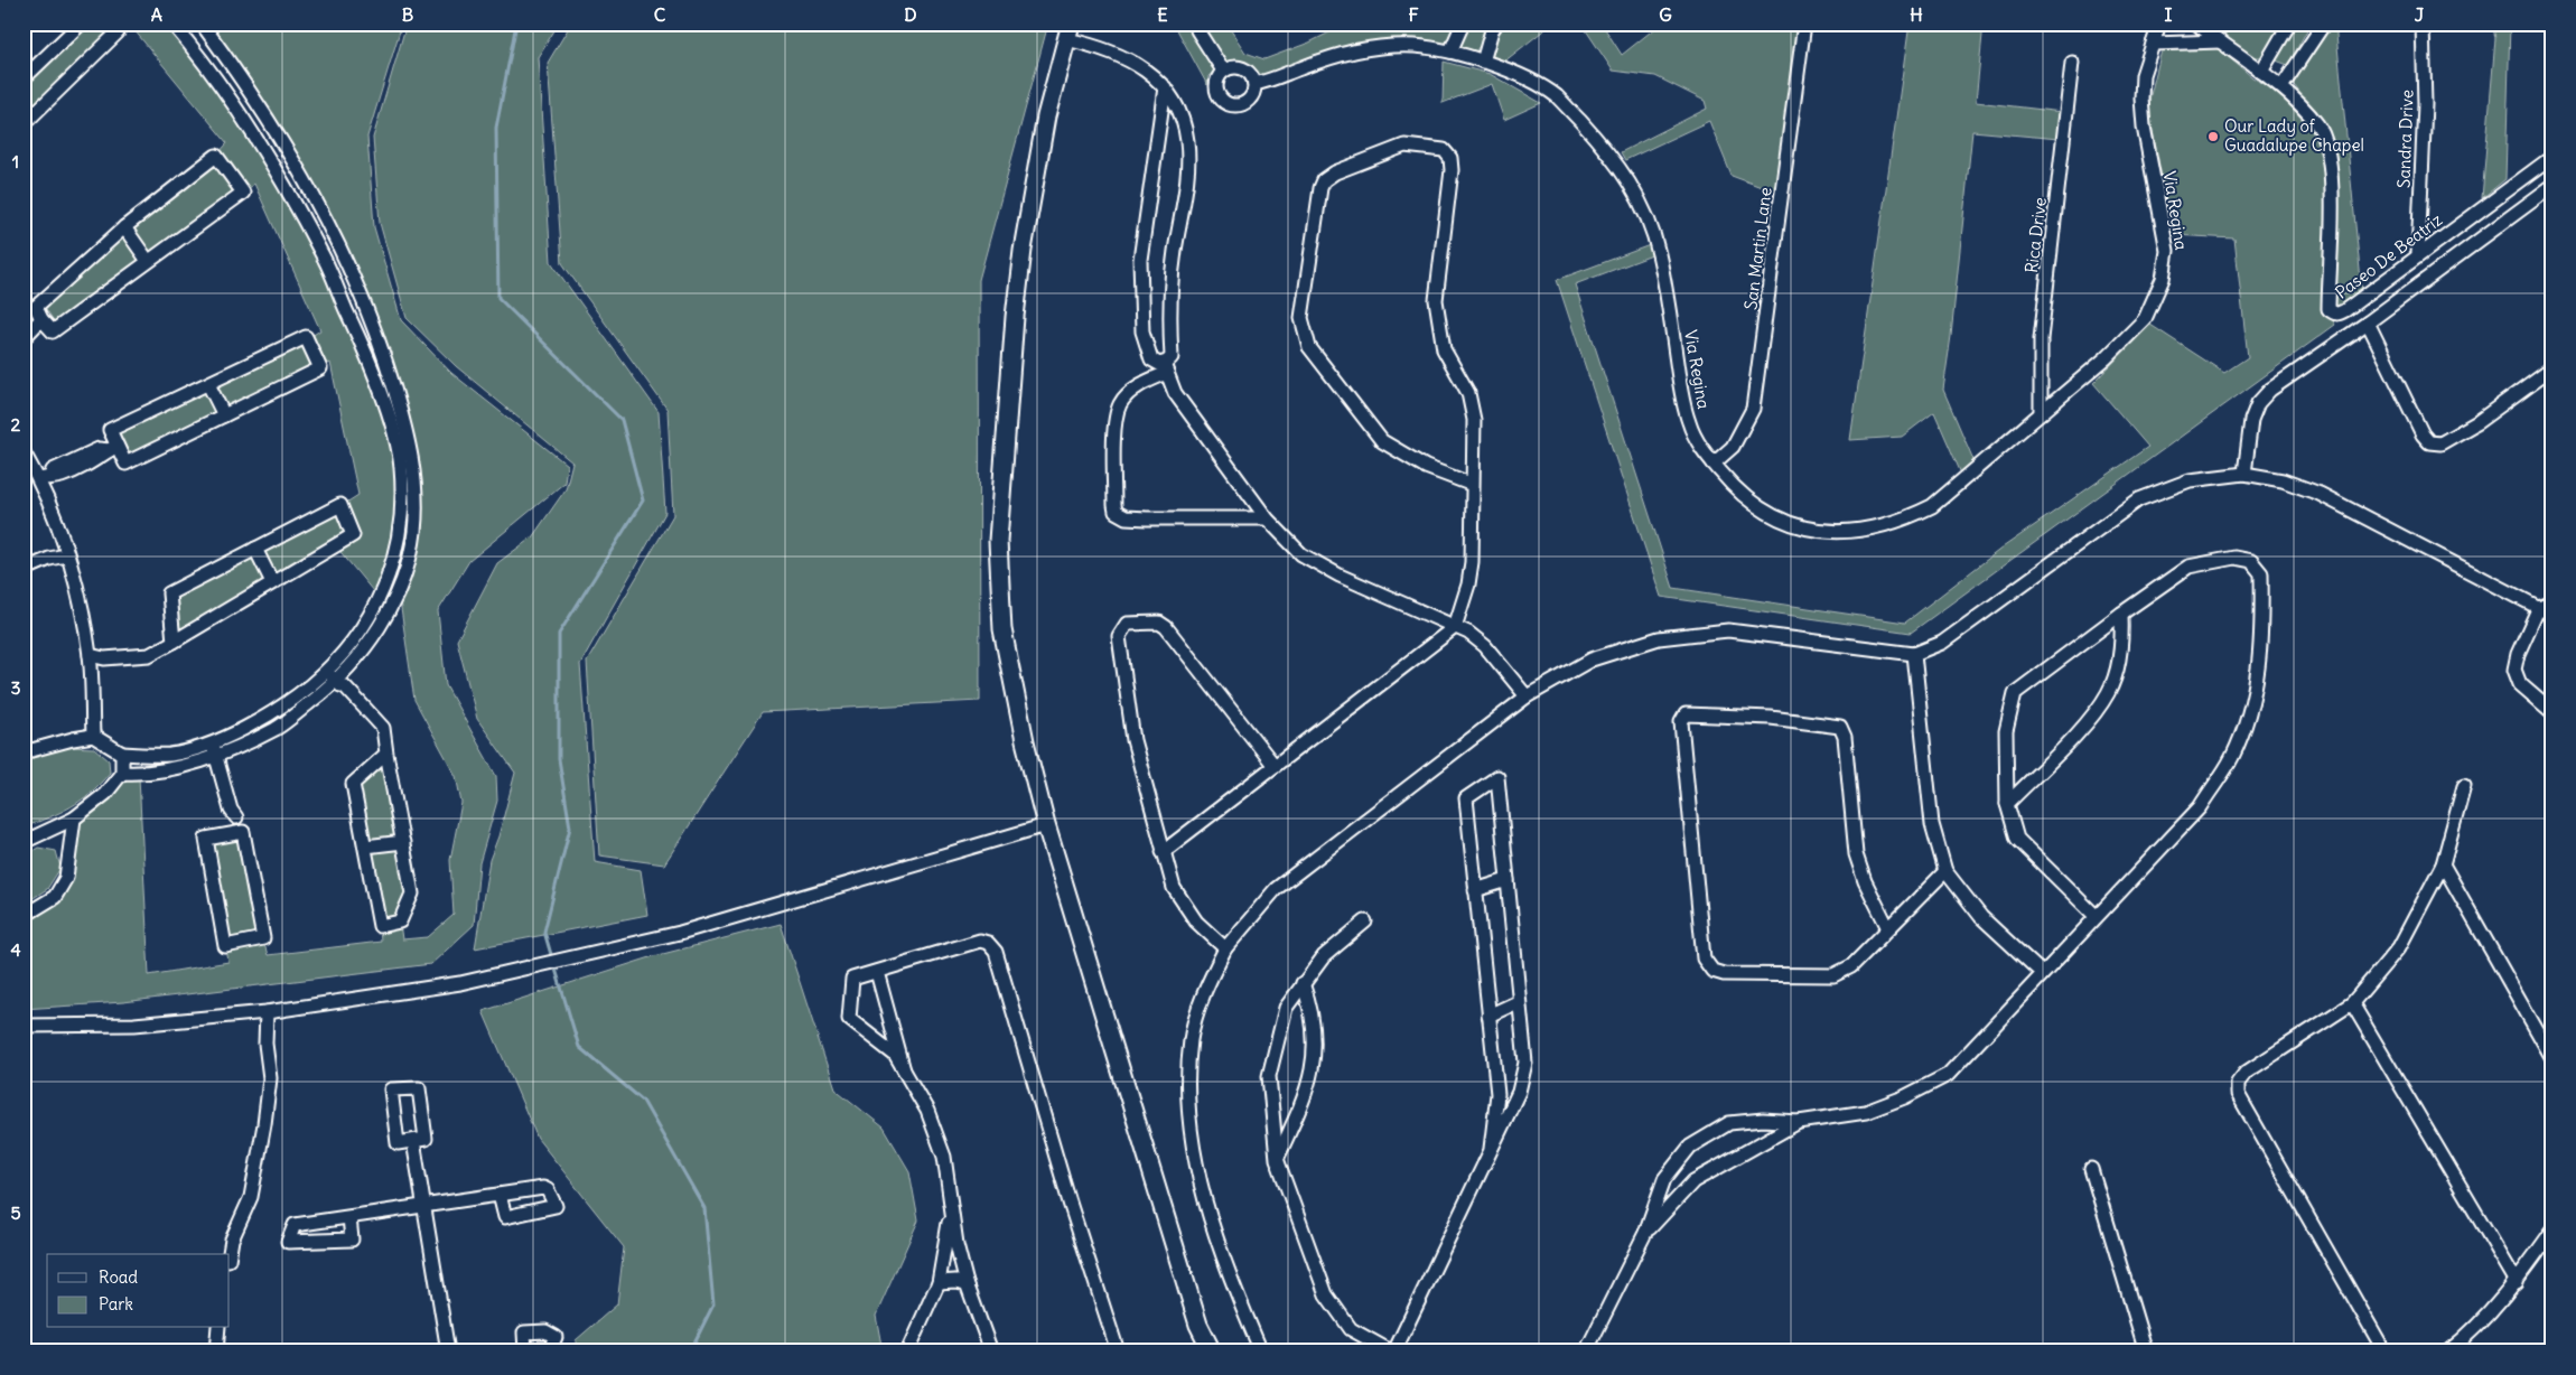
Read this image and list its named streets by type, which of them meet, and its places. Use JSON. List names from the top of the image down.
{
  "streets": {
    "street": [
      "Sandra Drive",
      "Via Regina",
      "Rica Drive",
      "San Martin Lane",
      "Paseo De Beatriz"
    ]
  },
  "crossings": [
    ["Sandra Drive", "Paseo De Beatriz"],
    ["Via Regina", "Rica Drive"],
    ["Via Regina", "San Martin Lane"]
  ],
  "places": ["Our Lady of Guadalupe Chapel"],
  "legend": ["Road", "Park"],
  "grid": {
    "columns": [
      "A",
      "B",
      "C",
      "D",
      "E",
      "F",
      "G",
      "H",
      "I",
      "J"
    ],
    "rows": [
      "1",
      "2",
      "3",
      "4",
      "5"
    ]
  }
}
